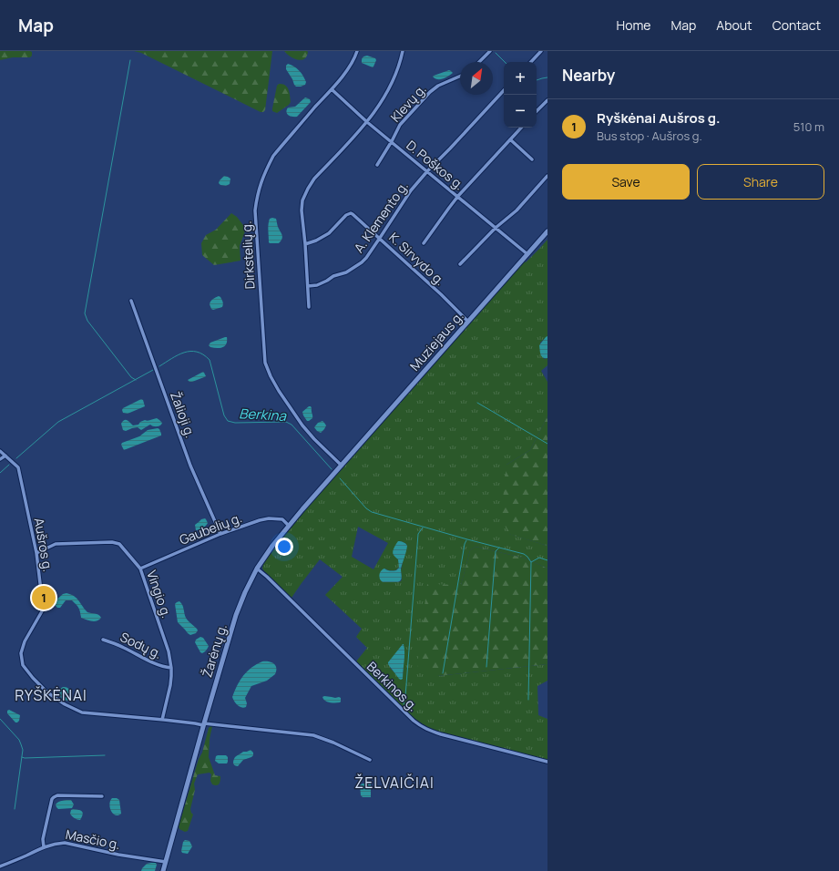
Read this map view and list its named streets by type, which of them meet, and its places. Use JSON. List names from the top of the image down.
{
  "streets": {
    "main road": ["Muziejaus g.", "Žarėnų g."],
    "street": [
      "Klevų g.",
      "D. Poškos g.",
      "A. Klemento g.",
      "Dirkstelių g.",
      "K. Sirvydo g.",
      "Žalioji g.",
      "Gaubelių g.",
      "Aušros g.",
      "Vingio g.",
      "Sodų g.",
      "Berkinos g.",
      "Masčio g."
    ]
  },
  "crossings": [
    ["Klevų g.", "D. Poškos g."],
    ["D. Poškos g.", "A. Klemento g."],
    ["D. Poškos g.", "Dirkstelių g."],
    ["D. Poškos g.", "Muziejaus g."],
    ["A. Klemento g.", "K. Sirvydo g."],
    ["Dirkstelių g.", "Muziejaus g."],
    ["Dirkstelių g.", "Žarėnų g."],
    ["K. Sirvydo g.", "Muziejaus g."],
    ["Muziejaus g.", "Žarėnų g."],
    ["Žalioji g.", "Gaubelių g."],
    ["Gaubelių g.", "Vingio g."],
    ["Gaubelių g.", "Žarėnų g."],
    ["Aušros g.", "Vingio g."],
    ["Aušros g.", "Žarėnų g."],
    ["Vingio g.", "Sodų g."],
    ["Žarėnų g.", "Berkinos g."],
    ["Žarėnų g.", "Masčio g."]
  ],
  "districts": ["RYŠKĖNAI", "ŽELVAIČIAI"],
  "water": ["Berkina"],
  "north": "top right",
  "page": {
    "header": "Map",
    "nav": [
      "Home",
      "Map",
      "About",
      "Contact"
    ],
    "heading": "Nearby",
    "map_buttons": ["+", "−"],
    "list": [
      {
        "mark": "1",
        "name": "Ryškėnai Aušros g.",
        "note": "Bus stop · Aušros g.",
        "value": "510 m"
      }
    ],
    "buttons": ["Save", "Share"],
    "pins": "1"
  }
}
